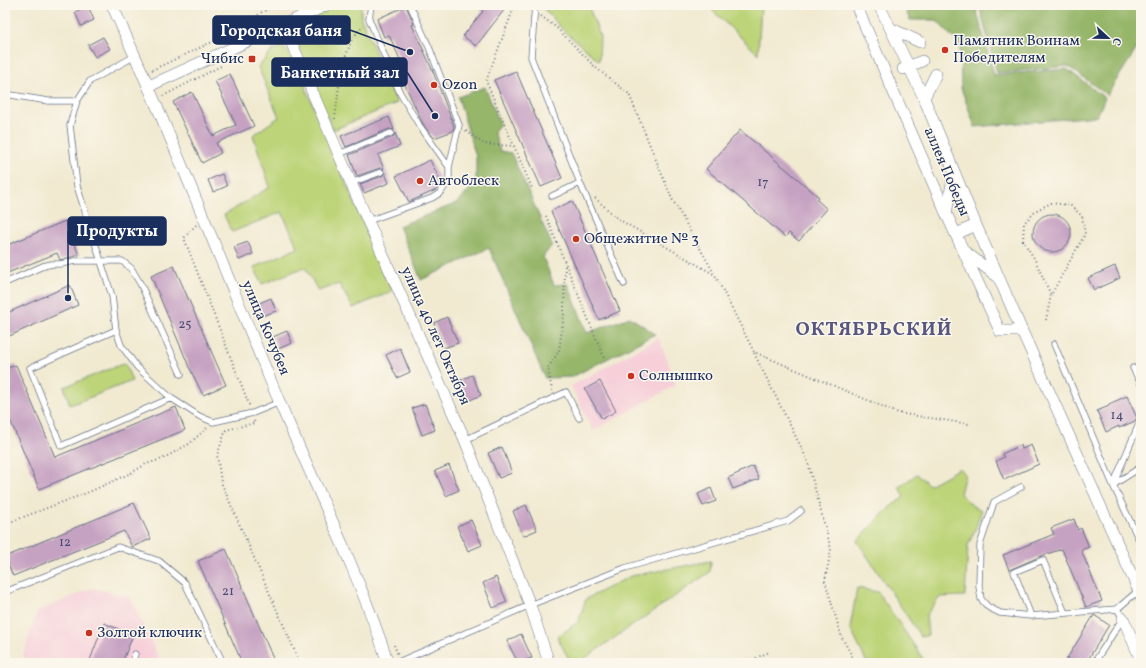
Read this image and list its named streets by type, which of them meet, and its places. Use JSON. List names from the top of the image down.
{
  "streets": {
    "street": ["аллея Победы", "улица Кочубея", "улица 40 лет Октября"]
  },
  "districts": ["ОКТЯБРЬСКИЙ"],
  "places": {
    "other": [
      "Памятник Воинам Победителям",
      "Городская баня",
      "Ozon",
      "Банкетный зал",
      "Автоблеск",
      "Общежитие № 3",
      "Продукты",
      "Солнышко",
      "Золтой ключик"
    ],
    "transit": ["Чибис"]
  },
  "house_numbers": [
    "17",
    "25",
    "14",
    "12",
    "21"
  ],
  "north": "right"
}
